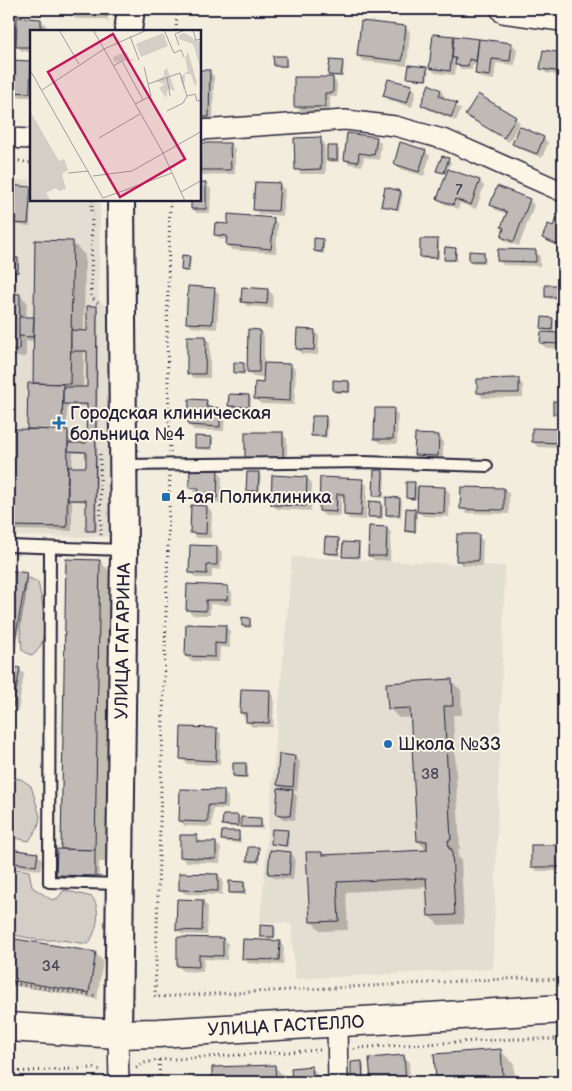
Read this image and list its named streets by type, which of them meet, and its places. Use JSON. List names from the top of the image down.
{
  "streets": {
    "main road": ["УЛИЦА ГАГАРИНА", "УЛИЦА ГАСТЕЛЛО"]
  },
  "crossings": [
    ["УЛИЦА ГАГАРИНА", "УЛИЦА ГАСТЕЛЛО"]
  ],
  "places": {
    "health": ["Городская клиническая больница №4"],
    "transit": ["4-ая Поликлиника"],
    "other": ["Школа №33"]
  },
  "house_numbers": ["7", "38", "34"]
}
